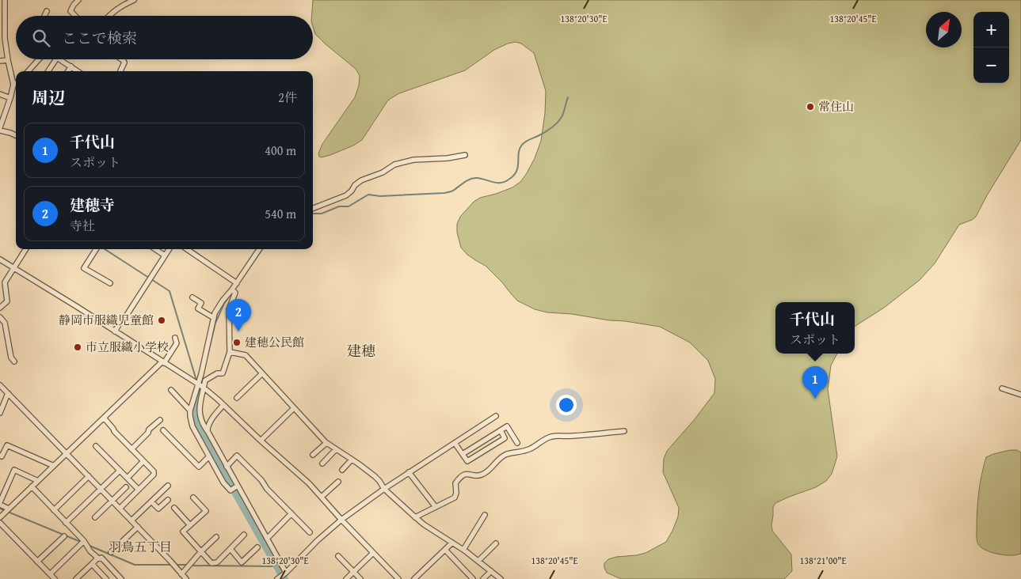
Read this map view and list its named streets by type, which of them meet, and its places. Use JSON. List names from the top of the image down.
{
  "districts": ["建穂", "羽鳥五丁目"],
  "places": [
    "常住山",
    "静岡市服織児童館",
    "建穂公民館",
    "市立服織小学校"
  ],
  "north": "top right",
  "page": {
    "map_buttons": ["+", "−"],
    "search": "ここで検索",
    "heading": ["周辺", "2件"],
    "list": [
      {
        "mark": "1",
        "name": "千代山",
        "note": "スポット",
        "value": "400 m"
      },
      {
        "mark": "2",
        "name": "建穂寺",
        "note": "寺社",
        "value": "540 m"
      }
    ],
    "pins": ["2", "1"],
    "popup": ["千代山", "スポット"]
  },
  "coordinates": ["138°20'30\"E", "138°20'45\"E", "138°21'00\"E"]
}
